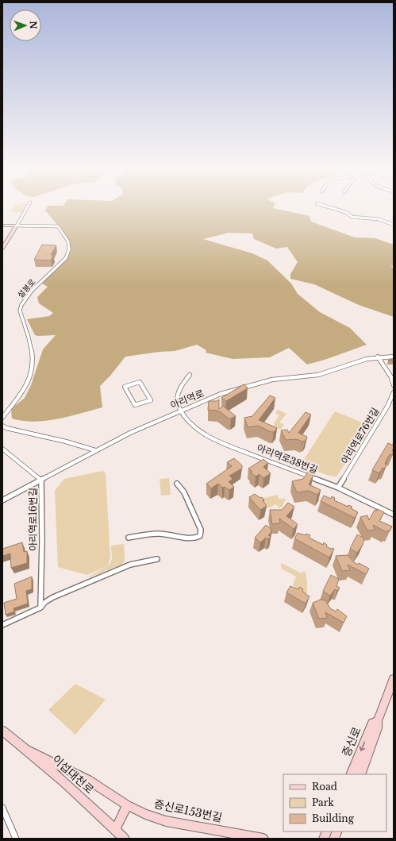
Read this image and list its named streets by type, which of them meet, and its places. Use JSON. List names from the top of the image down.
{
  "streets": {
    "street": [
      "설봉로",
      "아리역로",
      "아리역로76번길",
      "아리역로38번길",
      "아리역로16번길",
      "증신로",
      "이섭대천로",
      "증신로153번길"
    ]
  },
  "crossings": [
    ["아리역로", "아리역로38번길"],
    ["아리역로", "아리역로16번길"],
    ["아리역로76번길", "아리역로38번길"],
    ["이섭대천로", "증신로153번길"]
  ],
  "legend": ["Road", "Park", "Building"],
  "north": "right"
}
